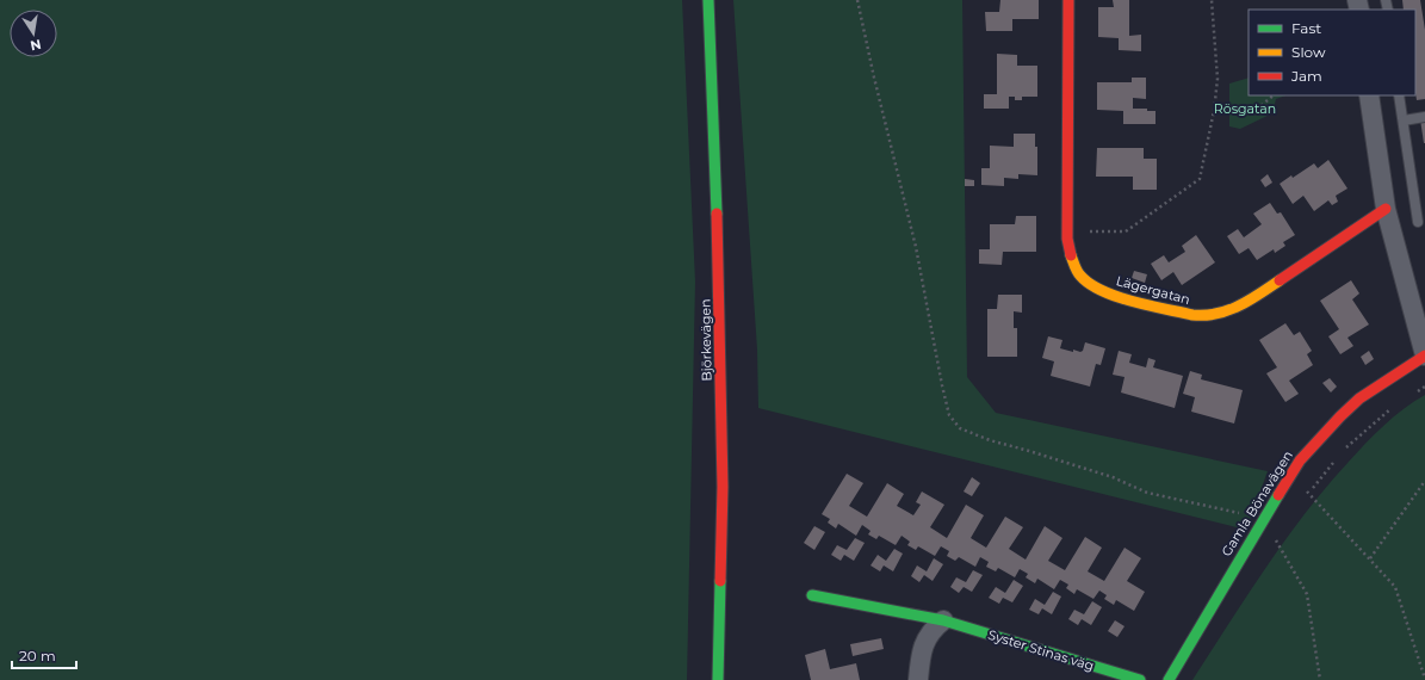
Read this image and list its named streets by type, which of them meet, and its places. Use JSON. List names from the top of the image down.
{
  "streets": {
    "street": [
      "Lägergatan",
      "Björkevägen",
      "Gamla Bönavägen",
      "Syster Stinas väg"
    ]
  },
  "parks": ["Rösgatan"],
  "legend": ["Fast", "Slow", "Jam"],
  "scale_bar": "20 m",
  "north": "bottom"
}
